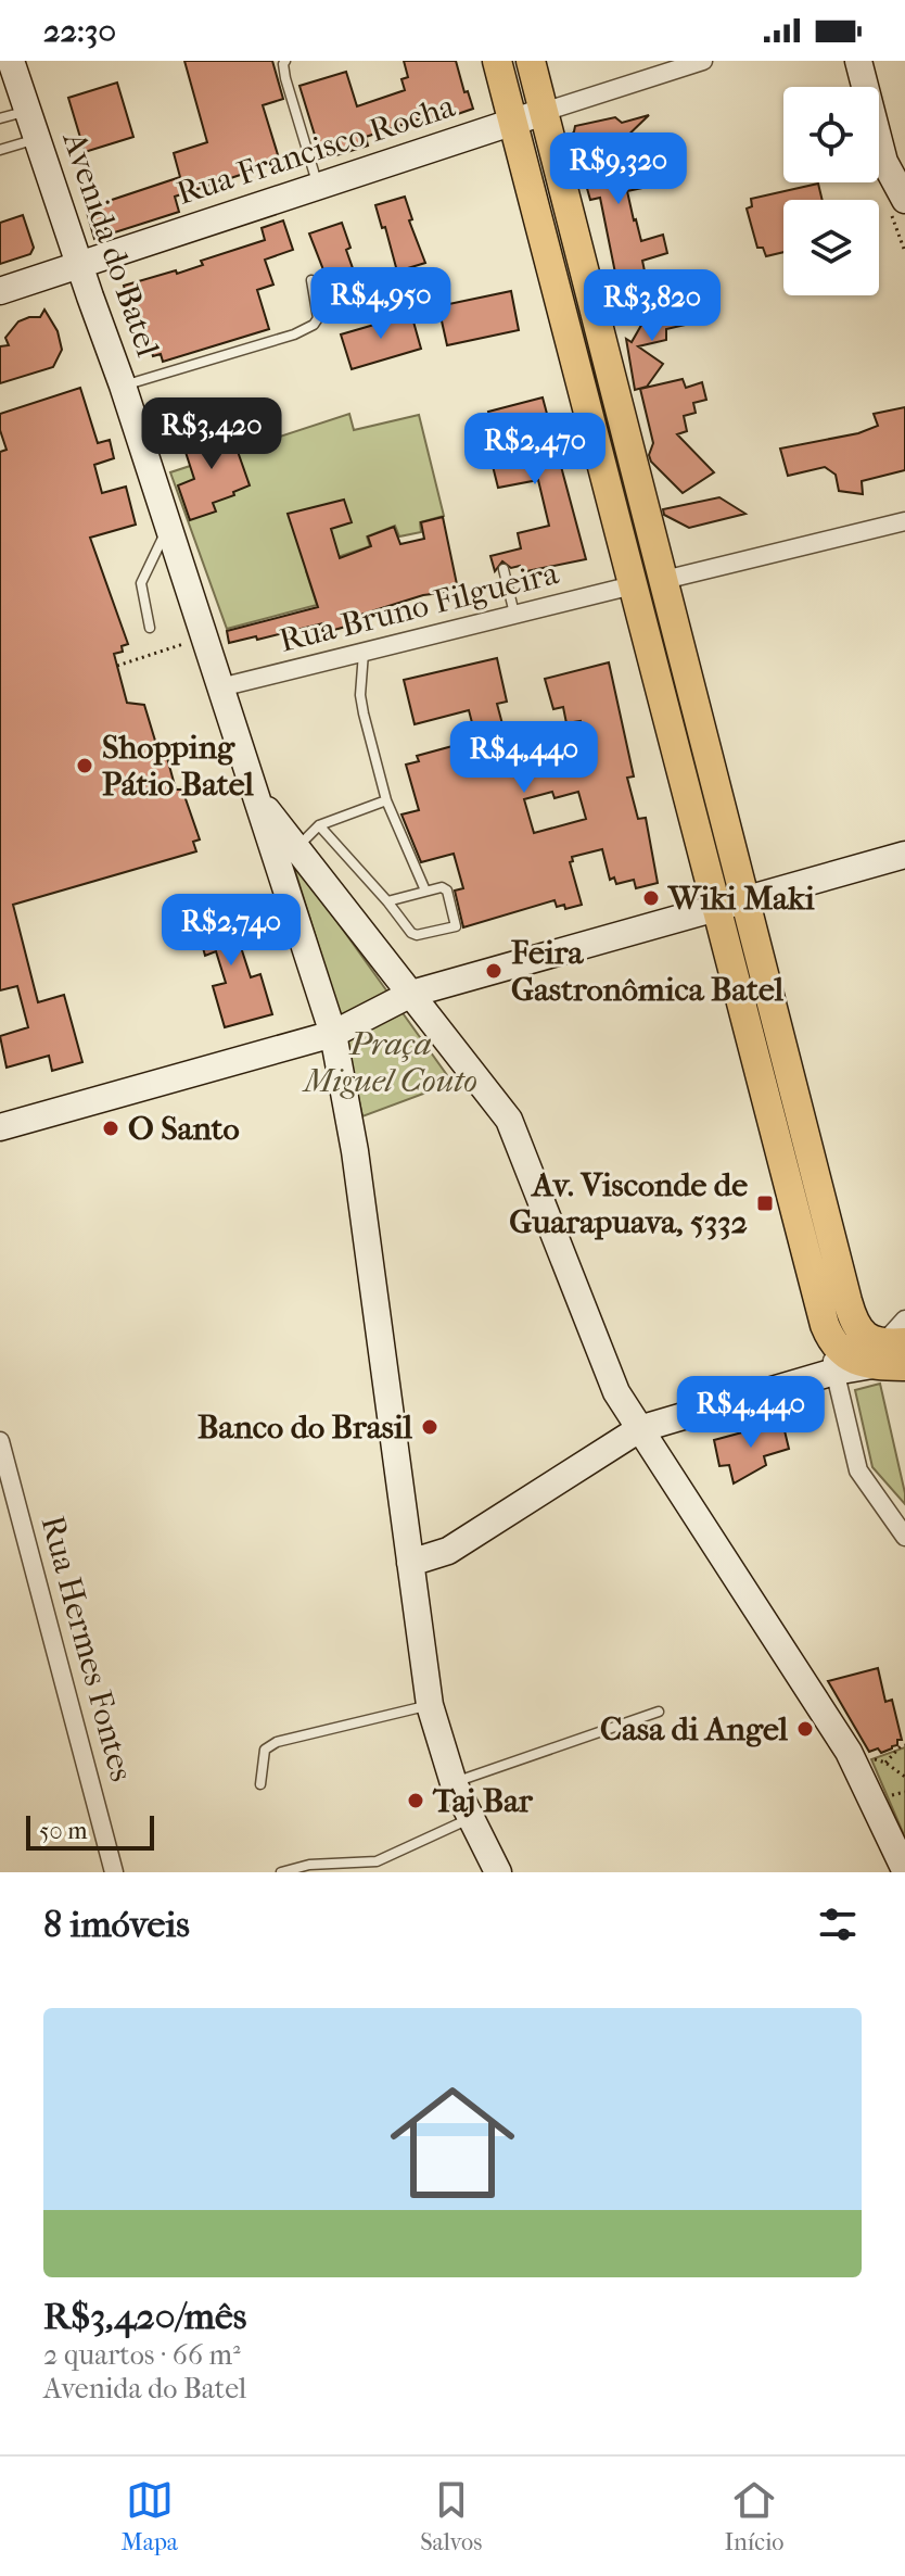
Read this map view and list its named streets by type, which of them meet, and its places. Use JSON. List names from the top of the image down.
{
  "streets": {
    "main road": ["Rua Francisco Rocha", "Avenida do Batel"],
    "street": ["Rua Bruno Filgueira", "Rua Hermes Fontes"]
  },
  "crossings": [
    ["Rua Francisco Rocha", "Avenida do Batel"],
    ["Avenida do Batel", "Rua Bruno Filgueira"]
  ],
  "parks": ["Praça Miguel Couto"],
  "places": {
    "other": [
      "Shopping Pátio Batel",
      "Wiki Maki",
      "Feira Gastronômica Batel",
      "O Santo",
      "Banco do Brasil",
      "Casa di Angel",
      "Taj Bar"
    ],
    "transit": ["Av. Visconde de Guarapuava, 5332"]
  },
  "scale_bar": "50 m",
  "page": {
    "status": "22:30",
    "price": [
      "R$9,320",
      "R$4,950",
      "R$3,820",
      "R$3,420",
      "R$2,470",
      "R$4,440",
      "R$2,740",
      "R$4,440"
    ],
    "scale": "50 m",
    "heading": "8 imóveis",
    "list": [
      {
        "name": "R$3,420/mês",
        "note": "2 quartos · 66 m² · Avenida do Batel"
      }
    ],
    "tabs": ["Mapa", "Salvos", "Início"]
  }
}
